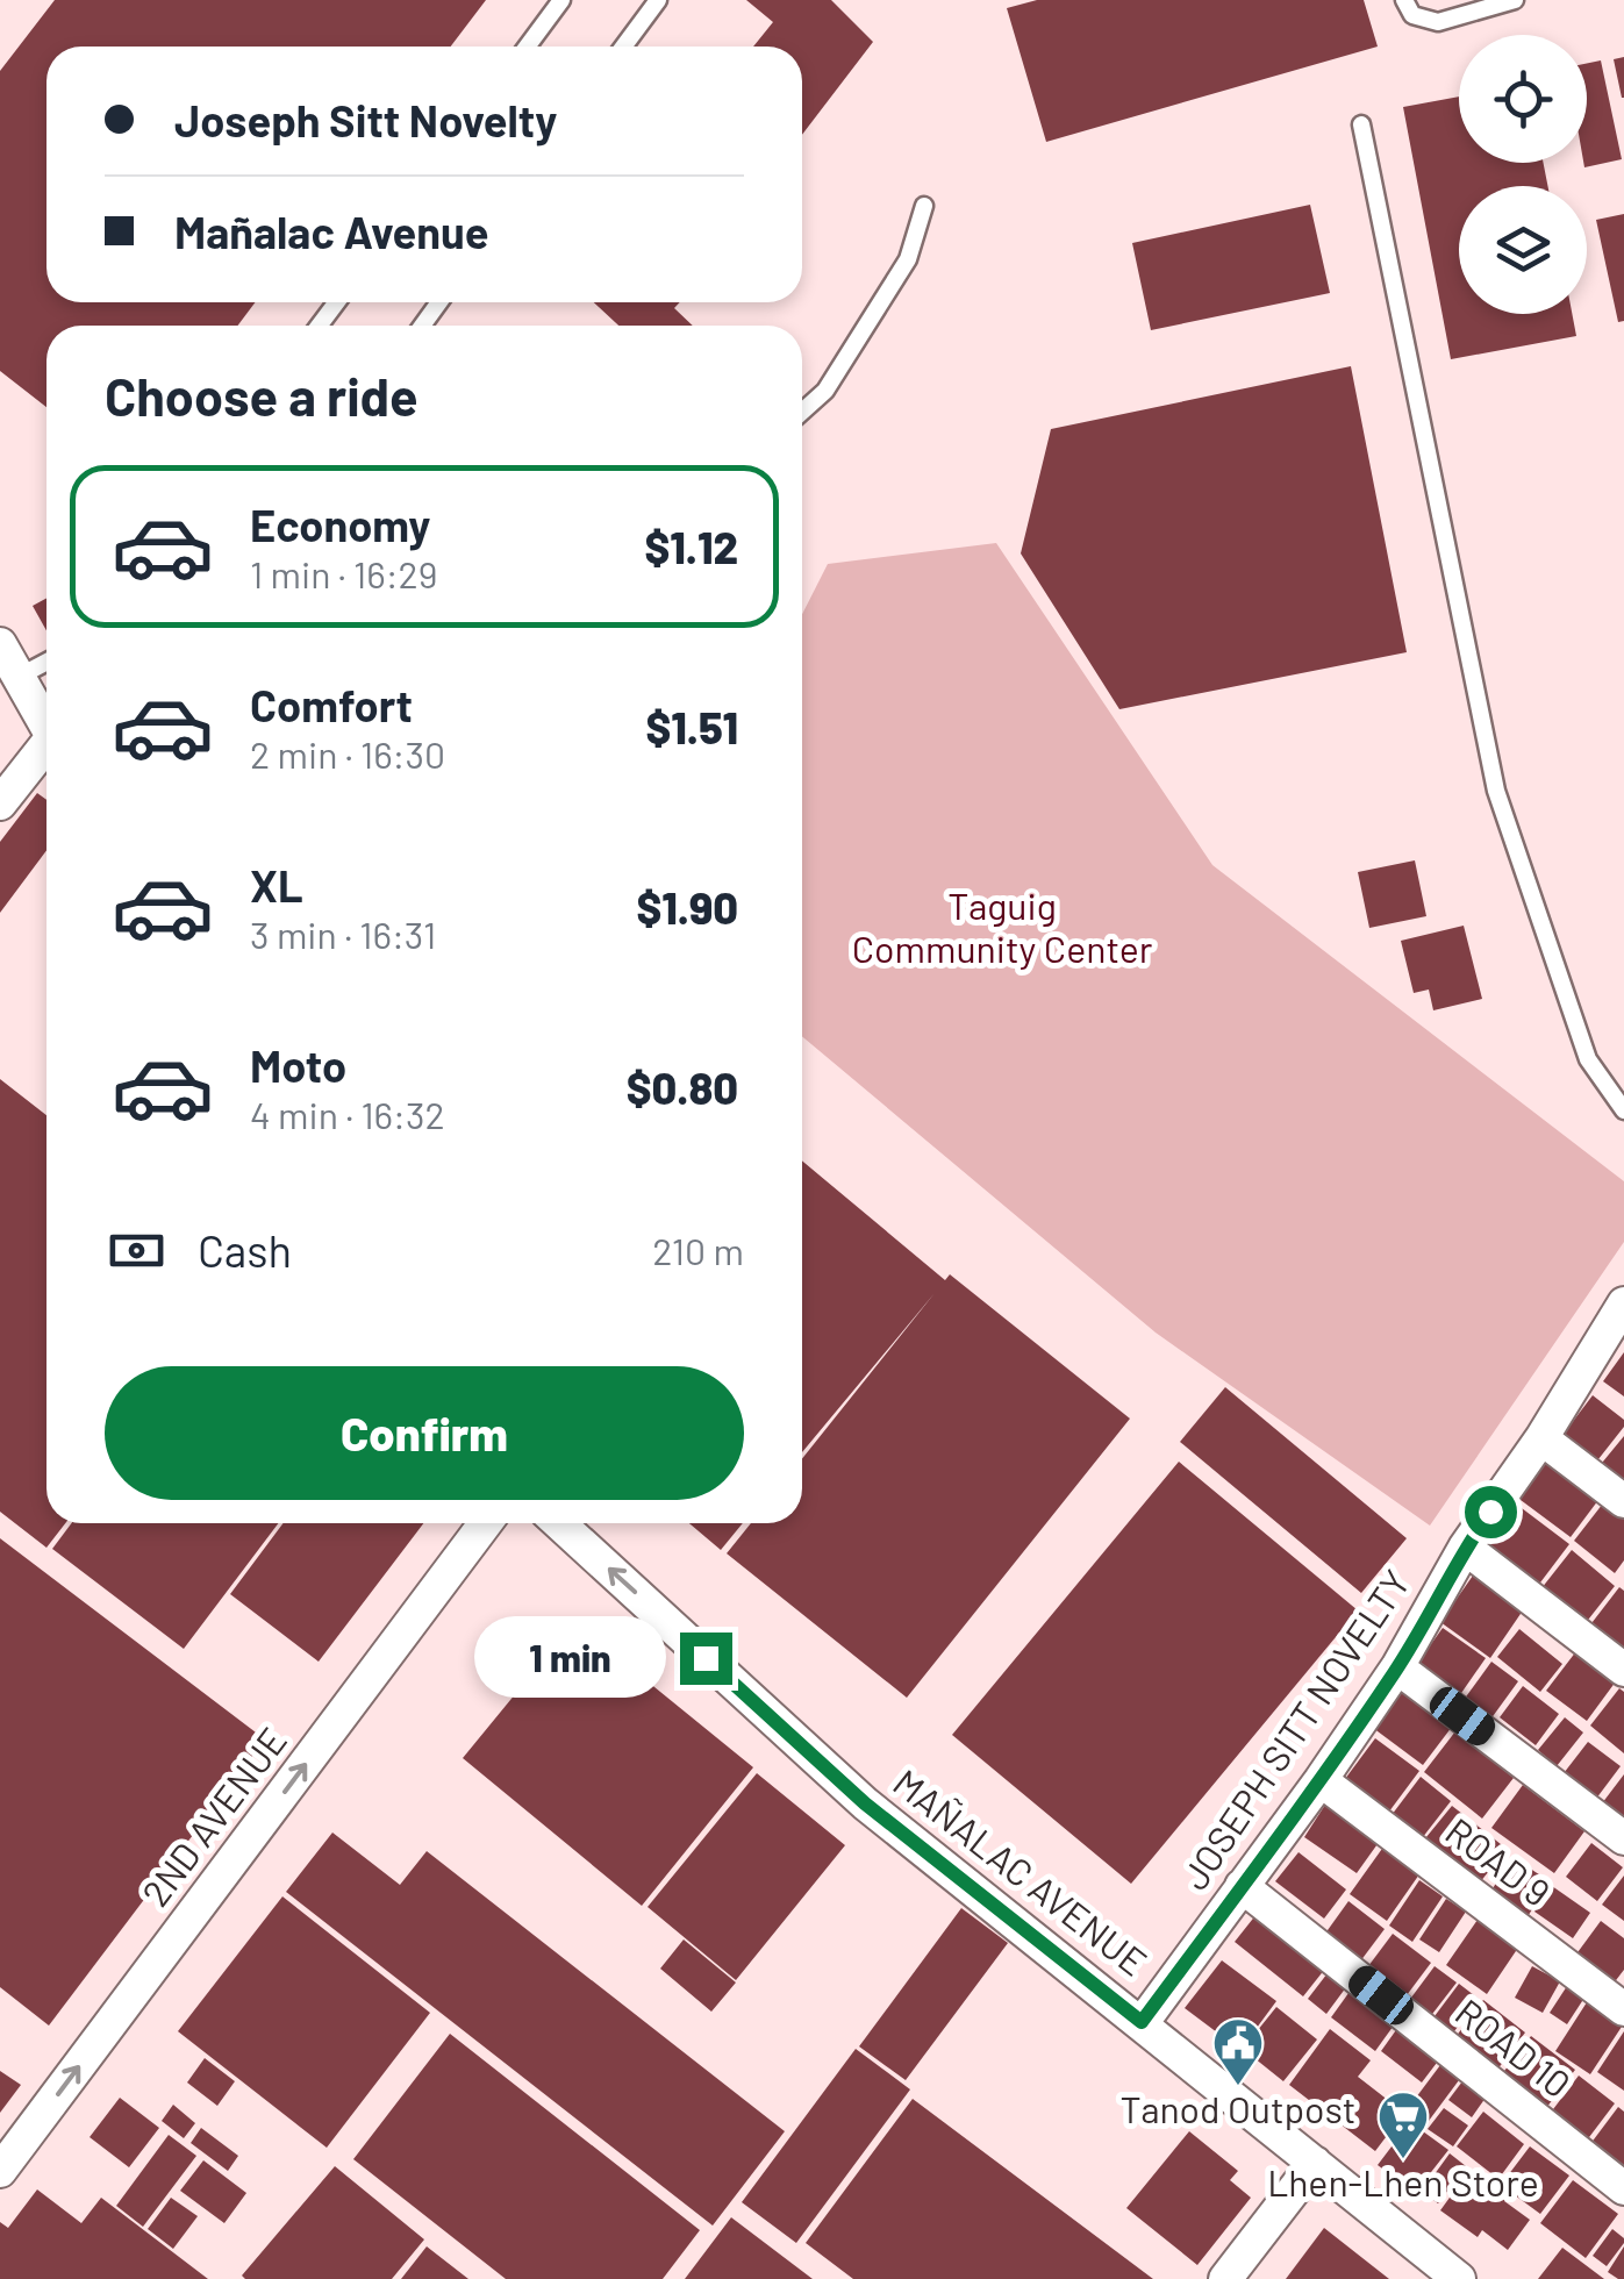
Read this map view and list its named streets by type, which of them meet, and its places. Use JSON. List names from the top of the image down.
{
  "streets": {
    "street": [
      "JOSEPH SITT NOVELTY",
      "2ND AVENUE",
      "ROAD 9",
      "MAÑALAC AVENUE",
      "ROAD 10"
    ]
  },
  "crossings": [
    ["JOSEPH SITT NOVELTY", "ROAD 9"],
    ["JOSEPH SITT NOVELTY", "MAÑALAC AVENUE"],
    ["JOSEPH SITT NOVELTY", "ROAD 10"]
  ],
  "one_way": ["2ND AVENUE", "MAÑALAC AVENUE"],
  "parks": ["Taguig Community Center"],
  "places": {
    "public building": ["Tanod Outpost"],
    "supermarket": ["Lhen-Lhen Store"]
  },
  "page": {
    "banner": ["Joseph Sitt Novelty", "Mañalac Avenue"],
    "heading": "Choose a ride",
    "list": [
      {
        "name": "Economy",
        "note": "1 min · 16:29",
        "value": "$1.12"
      },
      {
        "name": "Comfort",
        "note": "2 min · 16:30",
        "value": "$1.51"
      },
      {
        "name": "XL",
        "note": "3 min · 16:31",
        "value": "$1.90"
      },
      {
        "name": "Moto",
        "note": "4 min · 16:32",
        "value": "$0.80"
      }
    ],
    "pay": ["Cash", "210 m"],
    "buttons": "Confirm",
    "bubble": "1 min"
  }
}
